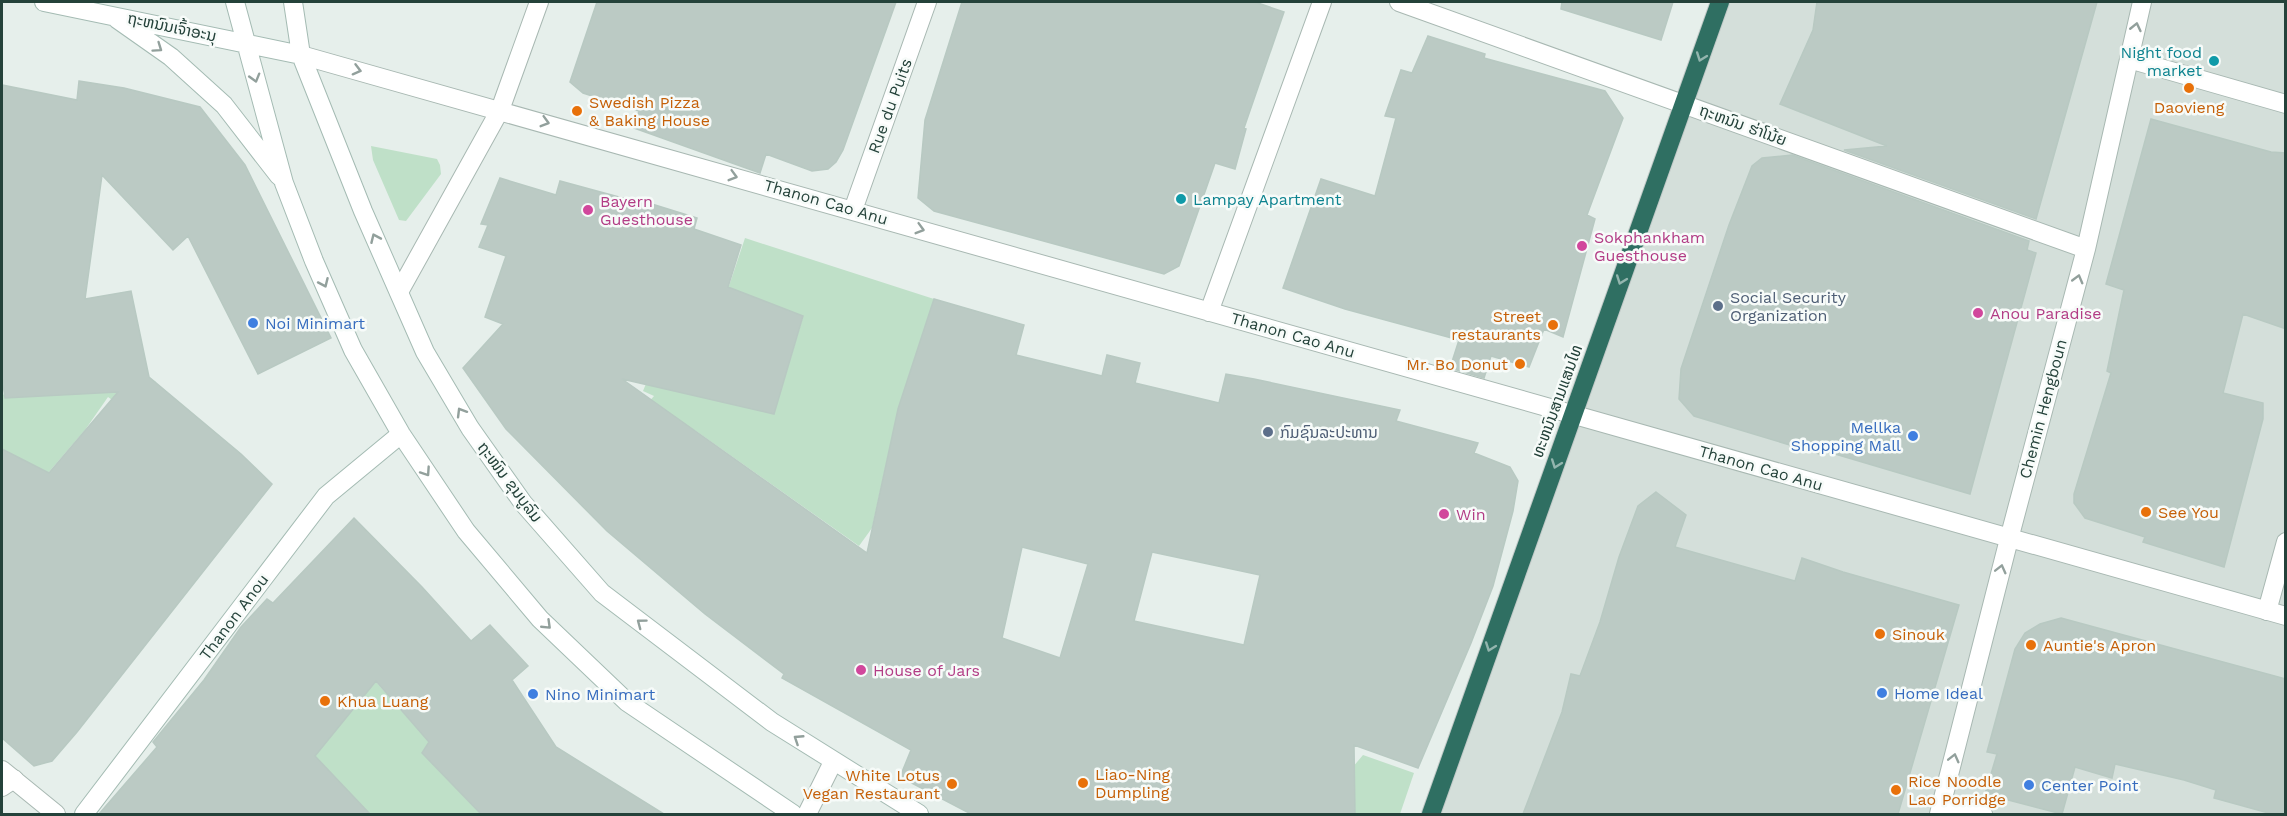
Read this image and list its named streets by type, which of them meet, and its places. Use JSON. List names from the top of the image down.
{
  "streets": {
    "highway": ["ທະຫນົນສາມແສນໄທ"],
    "street": [
      "ຖະຫນົນເຈົ້າອະນຸ",
      "Rue du Puits",
      "ຖະຫນົນ ຮ່າໂນ້ຍ",
      "Thanon Cao Anu",
      "Chemin Hengboun",
      "ຖະໜົນ ຂຸນບູລົມ",
      "Thanon Anou"
    ]
  },
  "crossings": [
    ["ຖະຫນົນເຈົ້າອະນຸ", "Thanon Cao Anu"],
    ["ຖະຫນົນເຈົ້າອະນຸ", "ຖະໜົນ ຂຸນບູລົມ"],
    ["Rue du Puits", "Thanon Cao Anu"],
    ["ຖະຫນົນ ຮ່າໂນ້ຍ", "ທະຫນົນສາມແສນໄທ"],
    ["ຖະຫນົນ ຮ່າໂນ້ຍ", "Chemin Hengboun"],
    ["Thanon Cao Anu", "ທະຫນົນສາມແສນໄທ"],
    ["Thanon Cao Anu", "Chemin Hengboun"],
    ["Thanon Cao Anu", "ຖະໜົນ ຂຸນບູລົມ"]
  ],
  "one_way": ["Thanon Cao Anu", "ທະຫນົນສາມແສນໄທ", "Chemin Hengboun"],
  "places": [
    "Night food market",
    "Daovieng",
    "Swedish Pizza & Baking House",
    "Lampay Apartment",
    "Bayern Guesthouse",
    "Sokphankham Guesthouse",
    "Social Security Organization",
    "Anou Paradise",
    "Noi Minimart",
    "Street restaurants",
    "Mr. Bo Donut",
    "ກົມຊົນລະປະທານ",
    "Mellka Shopping Mall",
    "See You",
    "Win",
    "Sinouk",
    "Auntie's Apron",
    "House of Jars",
    "Home Ideal",
    "Nino Minimart",
    "Khua Luang",
    "Liao-Ning Dumpling",
    "White Lotus Vegan Restaurant",
    "Center Point",
    "Rice Noodle Lao Porridge"
  ]
}
